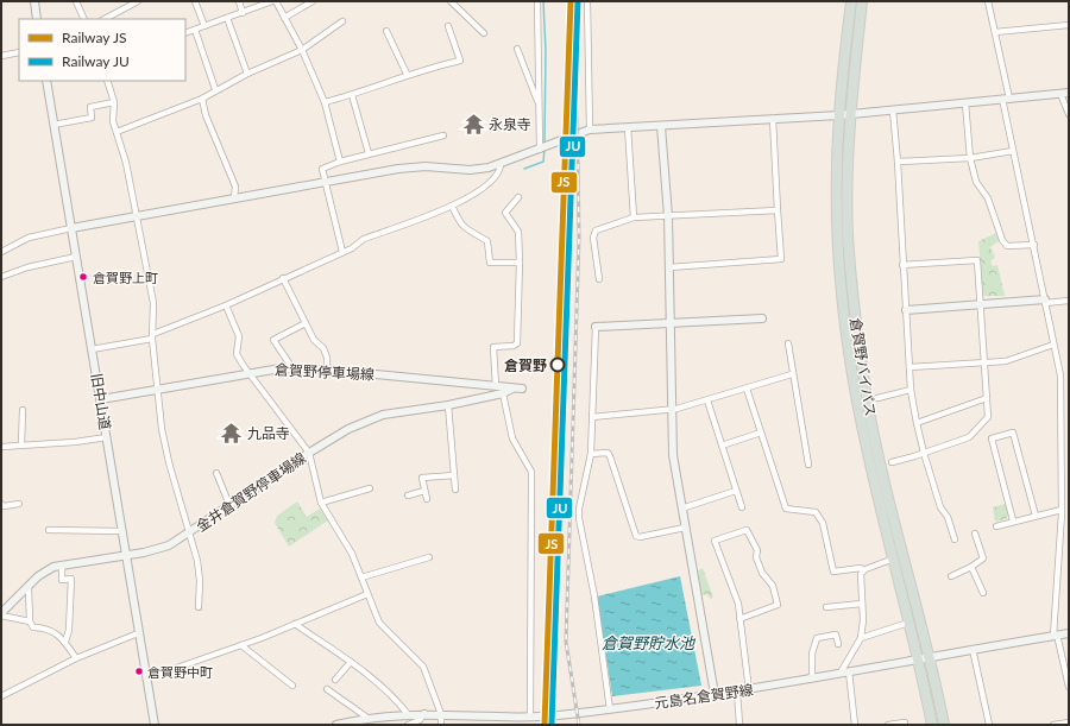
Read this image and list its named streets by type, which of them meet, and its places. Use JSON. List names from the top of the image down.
{
  "streets": {
    "highway": ["倉賀野バイパス"],
    "main road": [
      "倉賀野停車場線",
      "旧中山道",
      "金井倉賀野停車場線",
      "元島名倉賀野線"
    ]
  },
  "crossings": [
    ["倉賀野バイパス", "元島名倉賀野線"],
    ["倉賀野停車場線", "旧中山道"],
    ["倉賀野停車場線", "金井倉賀野停車場線"],
    ["旧中山道", "金井倉賀野停車場線"]
  ],
  "water": ["倉賀野貯水池"],
  "places": {
    "temple": ["永泉寺", "九品寺"],
    "other": ["倉賀野上町", "倉賀野", "倉賀野中町"]
  },
  "lines": ["rail line JS", "rail line JU"],
  "legend": ["Railway JS", "Railway JU"]
}
